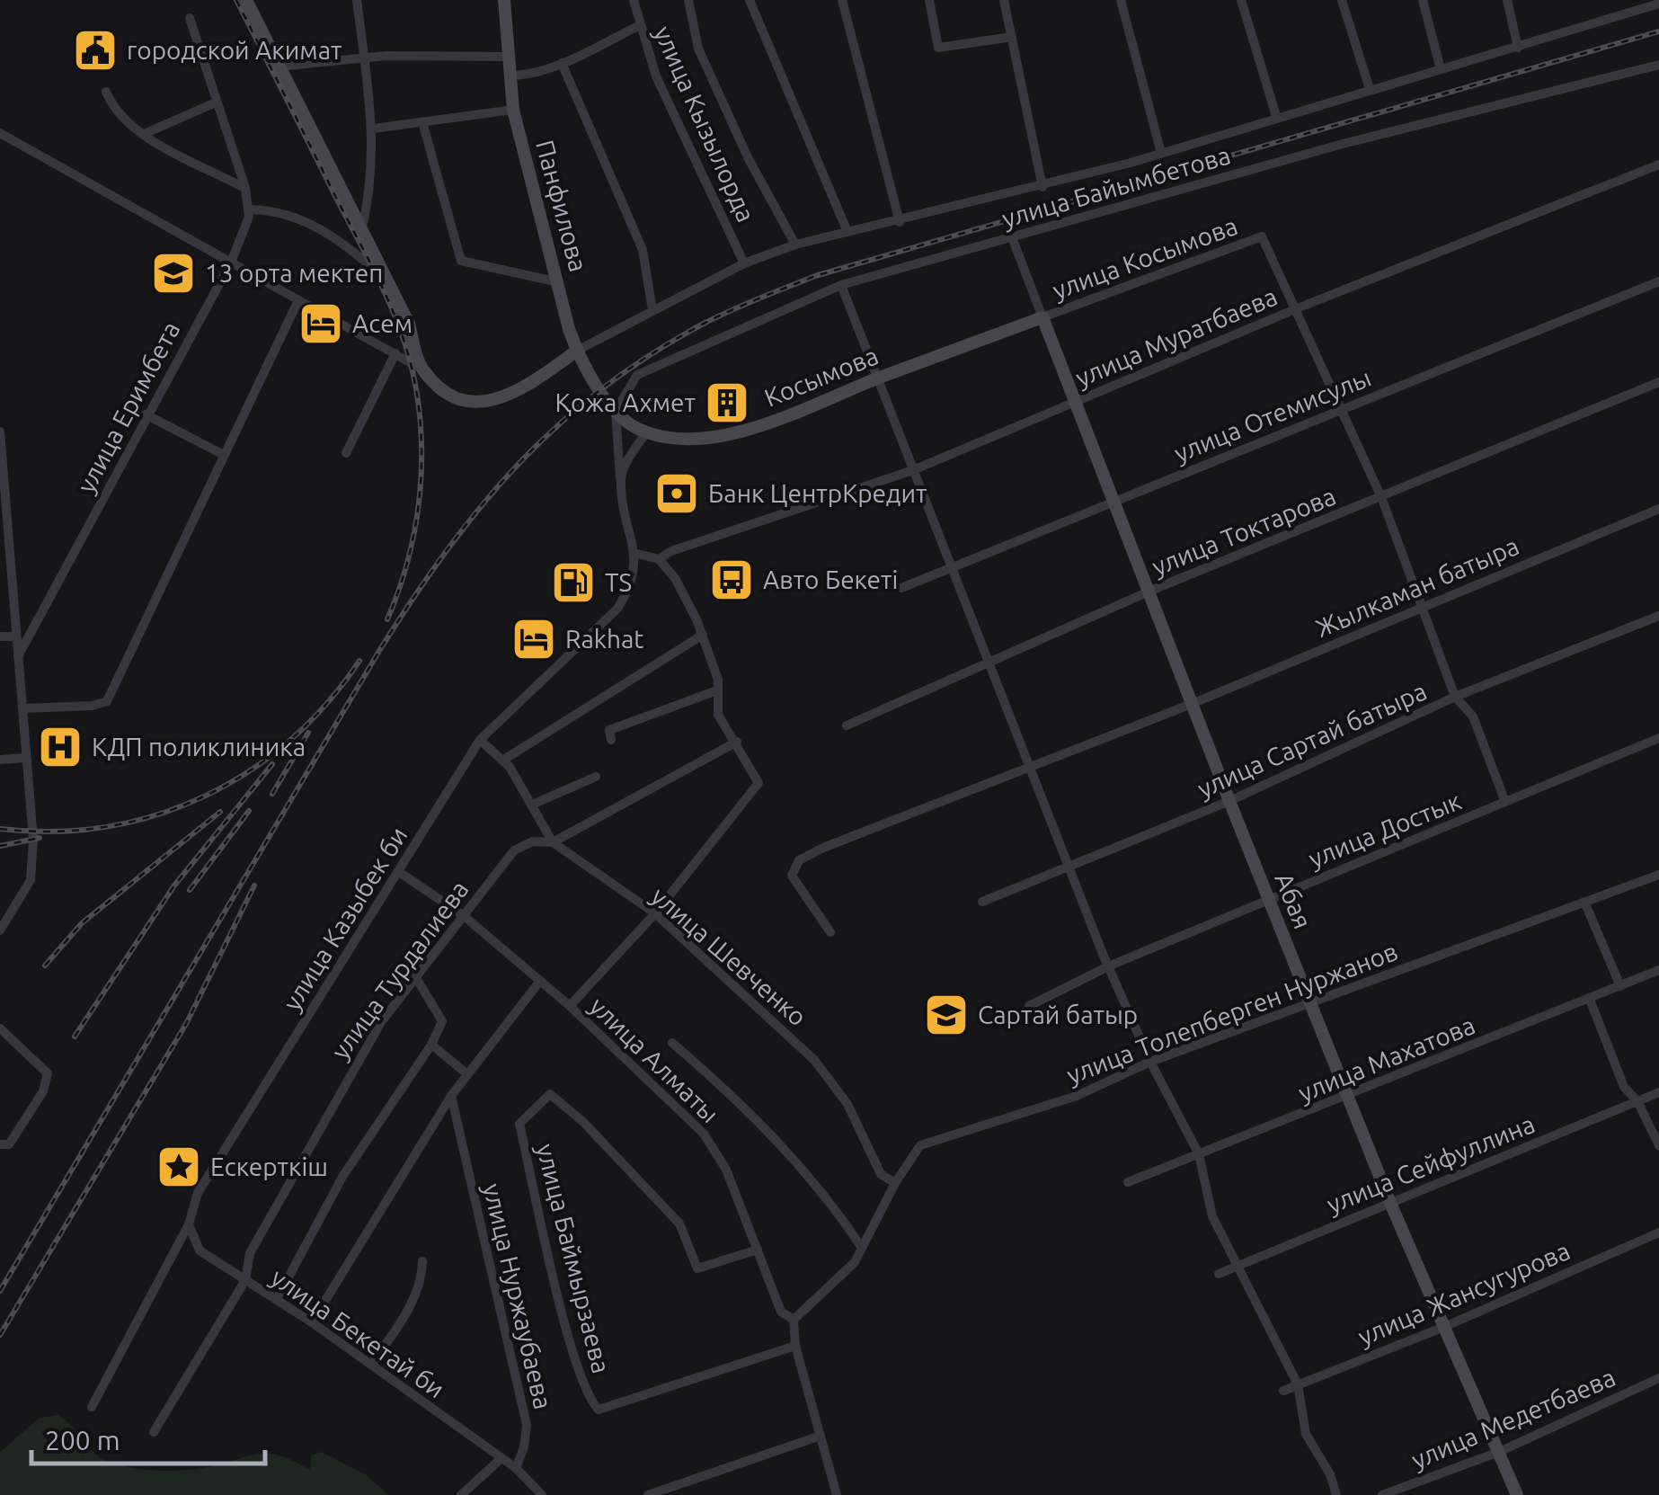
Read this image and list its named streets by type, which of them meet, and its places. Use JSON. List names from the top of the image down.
{
  "streets": {
    "street": [
      "улица Кызылорда",
      "улица Байымбетова",
      "Панфилова",
      "улица Косымова",
      "улица Муратбаева",
      "Косымова",
      "улица Еримбета",
      "улица Отемисулы",
      "улица Токтарова",
      "Жылкаман батыра",
      "улица Сартай батыра",
      "улица Достык",
      "Абая",
      "улица Казыбек би",
      "улица Шевченко",
      "улица Турдалиева",
      "улица Толепберген Нуржанов",
      "улица Махатова",
      "улица Алматы",
      "улица Сейфуллина",
      "улица Баймырзаева",
      "улица Жансугурова",
      "улица Нуржаубаева",
      "улица Бекетай би",
      "улица Медетбаева"
    ]
  },
  "crossings": [
    ["улица Байымбетова", "Панфилова"],
    ["улица Байымбетова", "Косымова"],
    ["улица Байымбетова", "улица Казыбек би"],
    ["Панфилова", "Косымова"],
    ["Панфилова", "улица Казыбек би"],
    ["улица Косымова", "улица Муратбаева"],
    ["улица Косымова", "Косымова"],
    ["улица Косымова", "Абая"],
    ["улица Муратбаева", "Абая"],
    ["Косымова", "Абая"],
    ["Косымова", "улица Казыбек би"],
    ["улица Отемисулы", "Абая"],
    ["улица Токтарова", "Абая"],
    ["Жылкаман батыра", "Абая"],
    ["улица Сартай батыра", "Абая"],
    ["улица Достык", "Абая"],
    ["Абая", "улица Толепберген Нуржанов"],
    ["Абая", "улица Махатова"],
    ["Абая", "улица Сейфуллина"],
    ["Абая", "улица Жансугурова"],
    ["Абая", "улица Медетбаева"],
    ["улица Казыбек би", "улица Шевченко"],
    ["улица Казыбек би", "улица Алматы"],
    ["улица Казыбек би", "улица Бекетай би"],
    ["улица Шевченко", "улица Турдалиева"],
    ["улица Шевченко", "улица Толепберген Нуржанов"],
    ["улица Турдалиева", "улица Алматы"],
    ["улица Турдалиева", "улица Бекетай би"],
    ["улица Толепберген Нуржанов", "улица Алматы"],
    ["улица Алматы", "улица Баймырзаева"],
    ["улица Нуржаубаева", "улица Бекетай би"]
  ],
  "places": {
    "public building": ["городской Акимат"],
    "school or university": ["13 орта мектеп", "Сартай батыр"],
    "hotel": ["Асем", "Rakhat"],
    "building": ["Қожа Ахмет"],
    "bank": ["Банк ЦентрКредит"],
    "bus stop": ["Авто Бекетi"],
    "fuel station": ["TS"],
    "hospital": ["КДП поликлиника"],
    "place": ["Ескерткіш"]
  },
  "scale_bar": "200 m"
}
